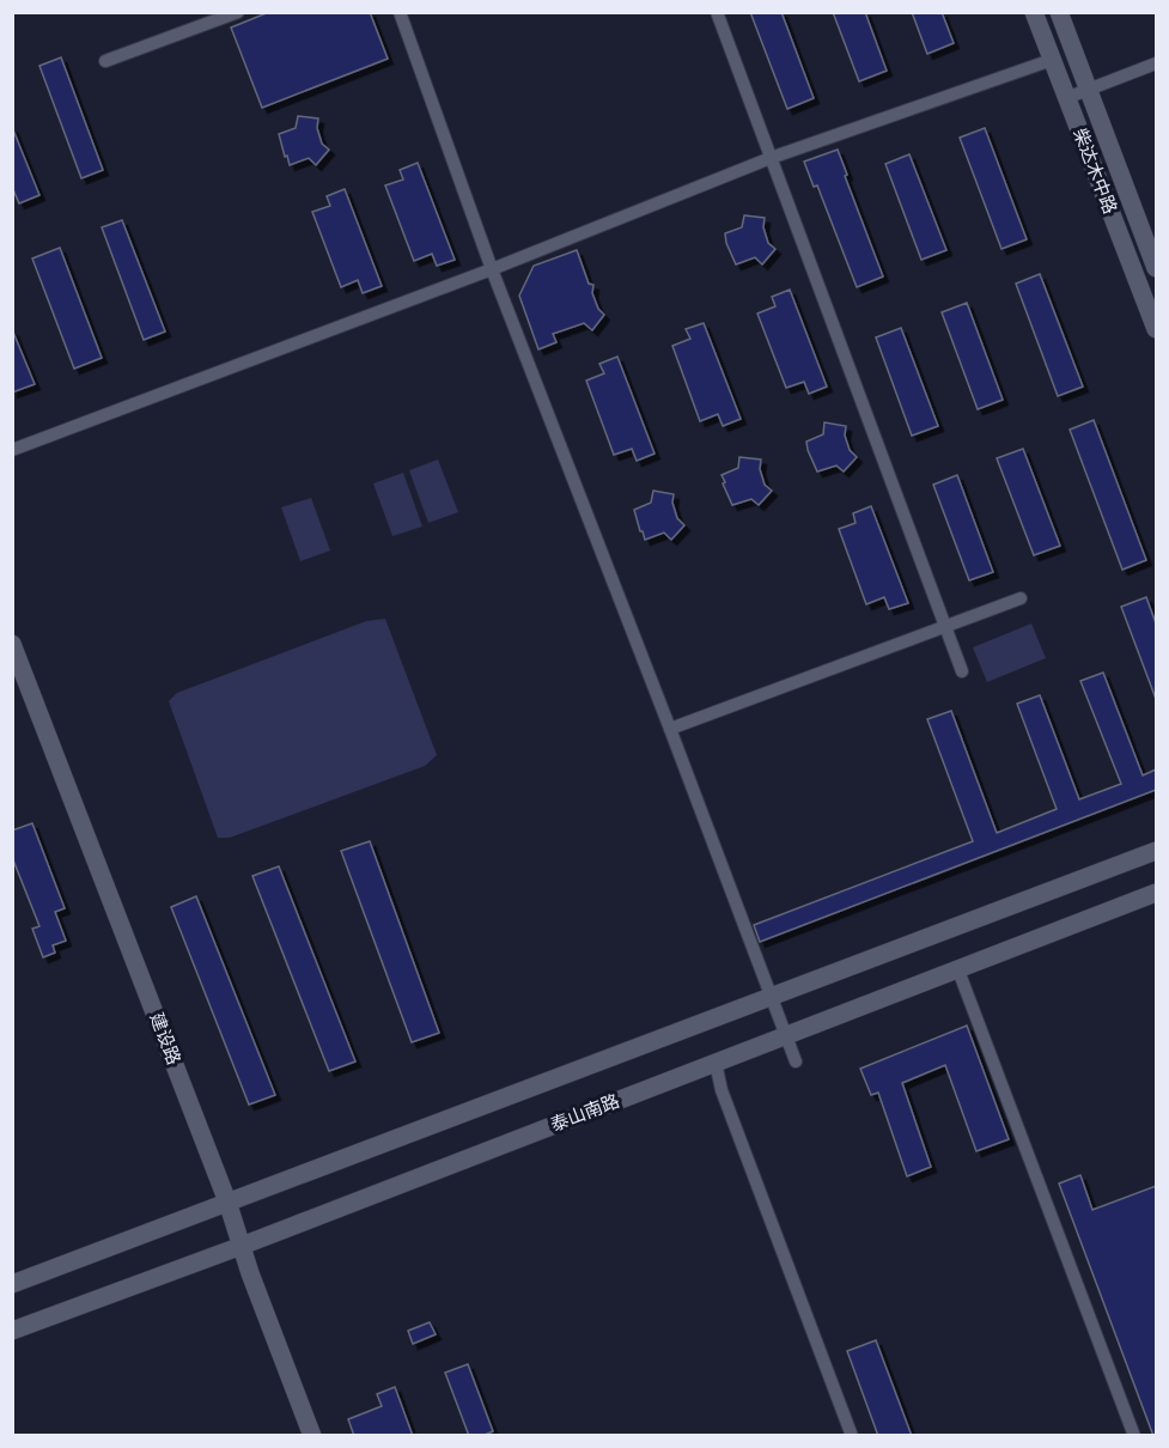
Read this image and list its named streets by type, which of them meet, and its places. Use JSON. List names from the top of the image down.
{
  "streets": {
    "street": ["柴达木中路", "建设路", "泰山南路"]
  },
  "crossings": [
    ["建设路", "泰山南路"]
  ]
}
